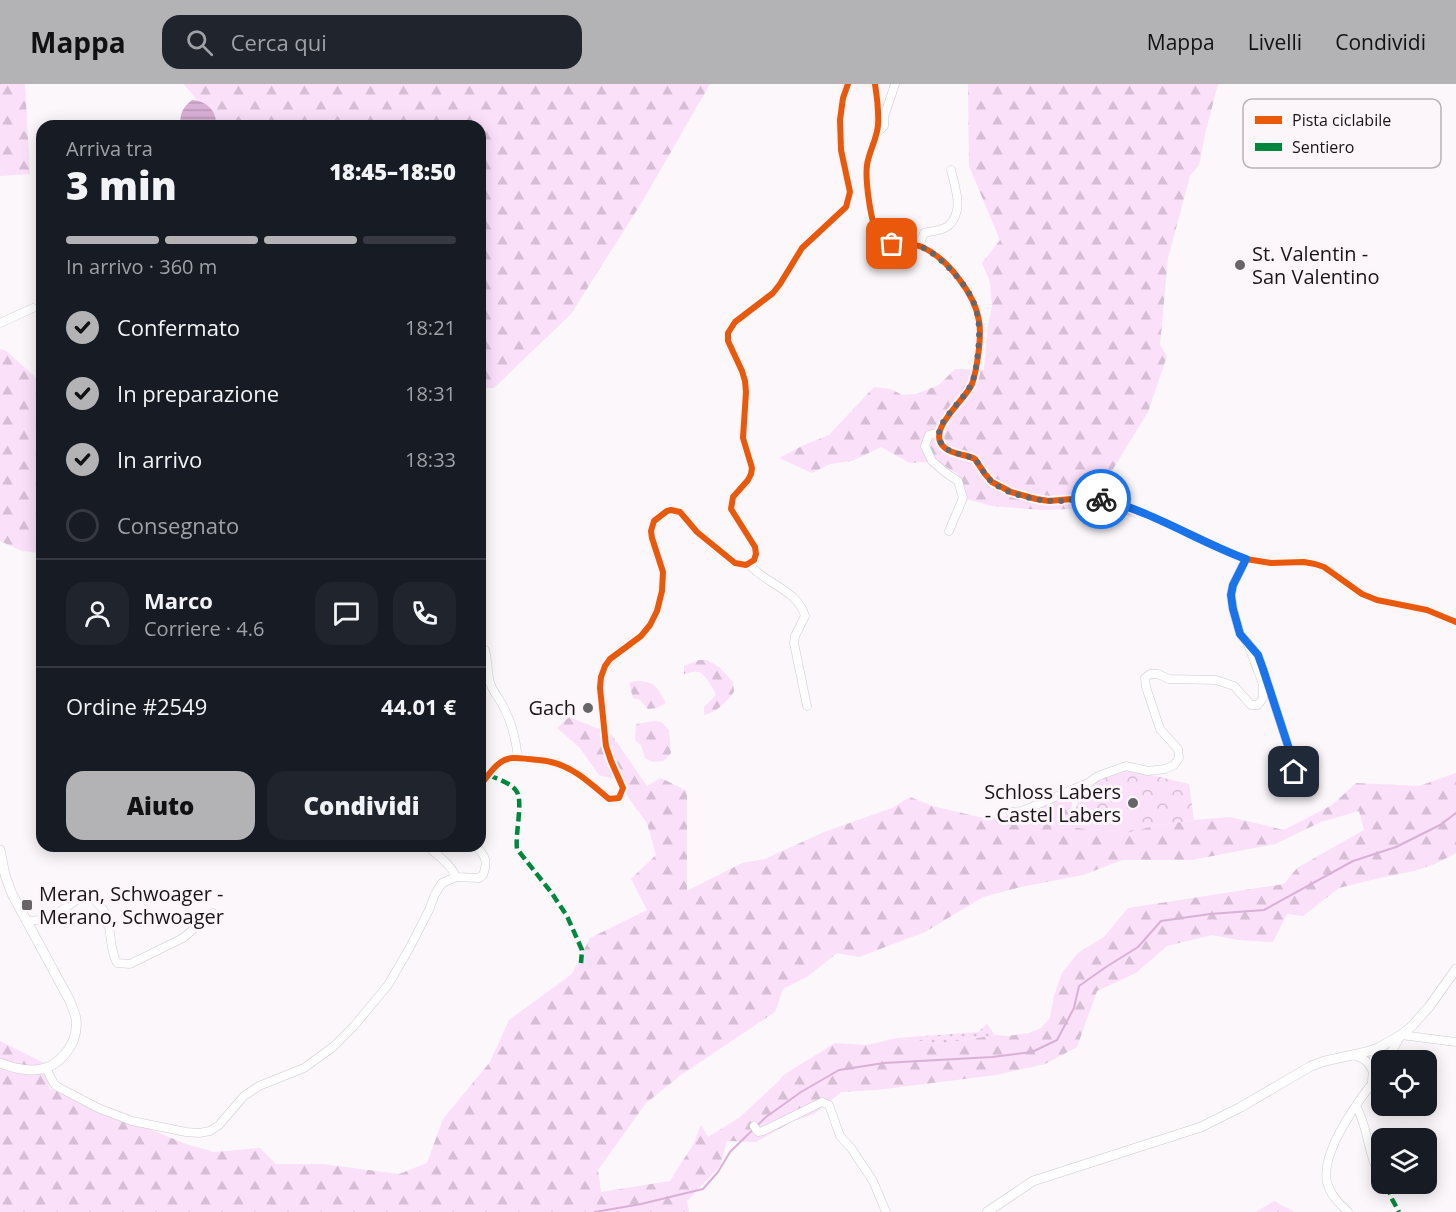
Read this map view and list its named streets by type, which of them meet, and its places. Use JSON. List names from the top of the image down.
{
  "places": {
    "other": ["St. Valentin - San Valentino", "Gach", "Schloss Labers - Castel Labers"],
    "transit": ["Meran, Schwoager - Merano, Schwoager"]
  },
  "legend": ["Pista ciclabile", "Sentiero"],
  "page": {
    "header": "Mappa",
    "search": "Cerca qui",
    "nav": ["Mappa", "Livelli", "Condividi"],
    "heading": ["3 min", "Arriva tra", "18:45–18:50"],
    "panel": [
      "Marco",
      "Corriere · 4.6",
      "Ordine #2549",
      "44.01 €"
    ],
    "bar": "In arrivo · 360 m",
    "list": [
      ["Confermato", "18:21"],
      ["In preparazione", "18:31"],
      ["In arrivo", "18:33"],
      "Consegnato"
    ],
    "buttons": ["Aiuto", "Condividi"]
  }
}
